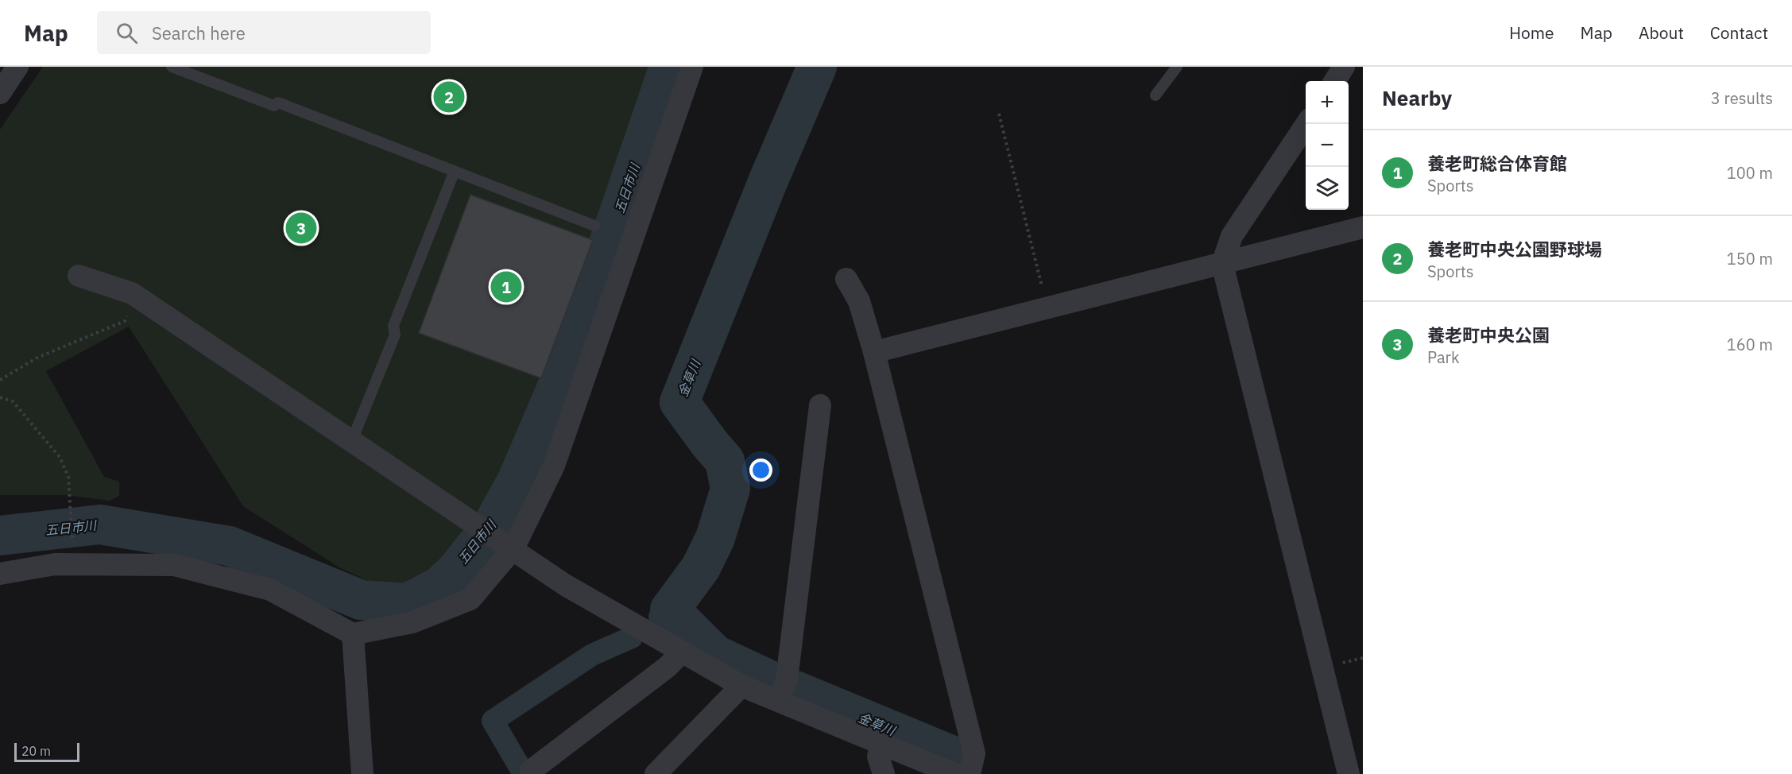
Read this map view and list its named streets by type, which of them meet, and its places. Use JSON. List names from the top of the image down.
{
  "water": ["五日市川", "金草川"],
  "scale_bar": "20 m",
  "page": {
    "header": "Map",
    "search": "Search here",
    "nav": [
      "Home",
      "Map",
      "About",
      "Contact"
    ],
    "heading": ["Nearby", "3 results"],
    "pins": ["2", "3", "1"],
    "map_buttons": ["+", "−"],
    "list": [
      {
        "mark": "1",
        "name": "養老町総合体育館",
        "note": "Sports",
        "value": "100 m"
      },
      {
        "mark": "2",
        "name": "養老町中央公園野球場",
        "note": "Sports",
        "value": "150 m"
      },
      {
        "mark": "3",
        "name": "養老町中央公園",
        "note": "Park",
        "value": "160 m"
      }
    ],
    "scale": "20 m"
  }
}
